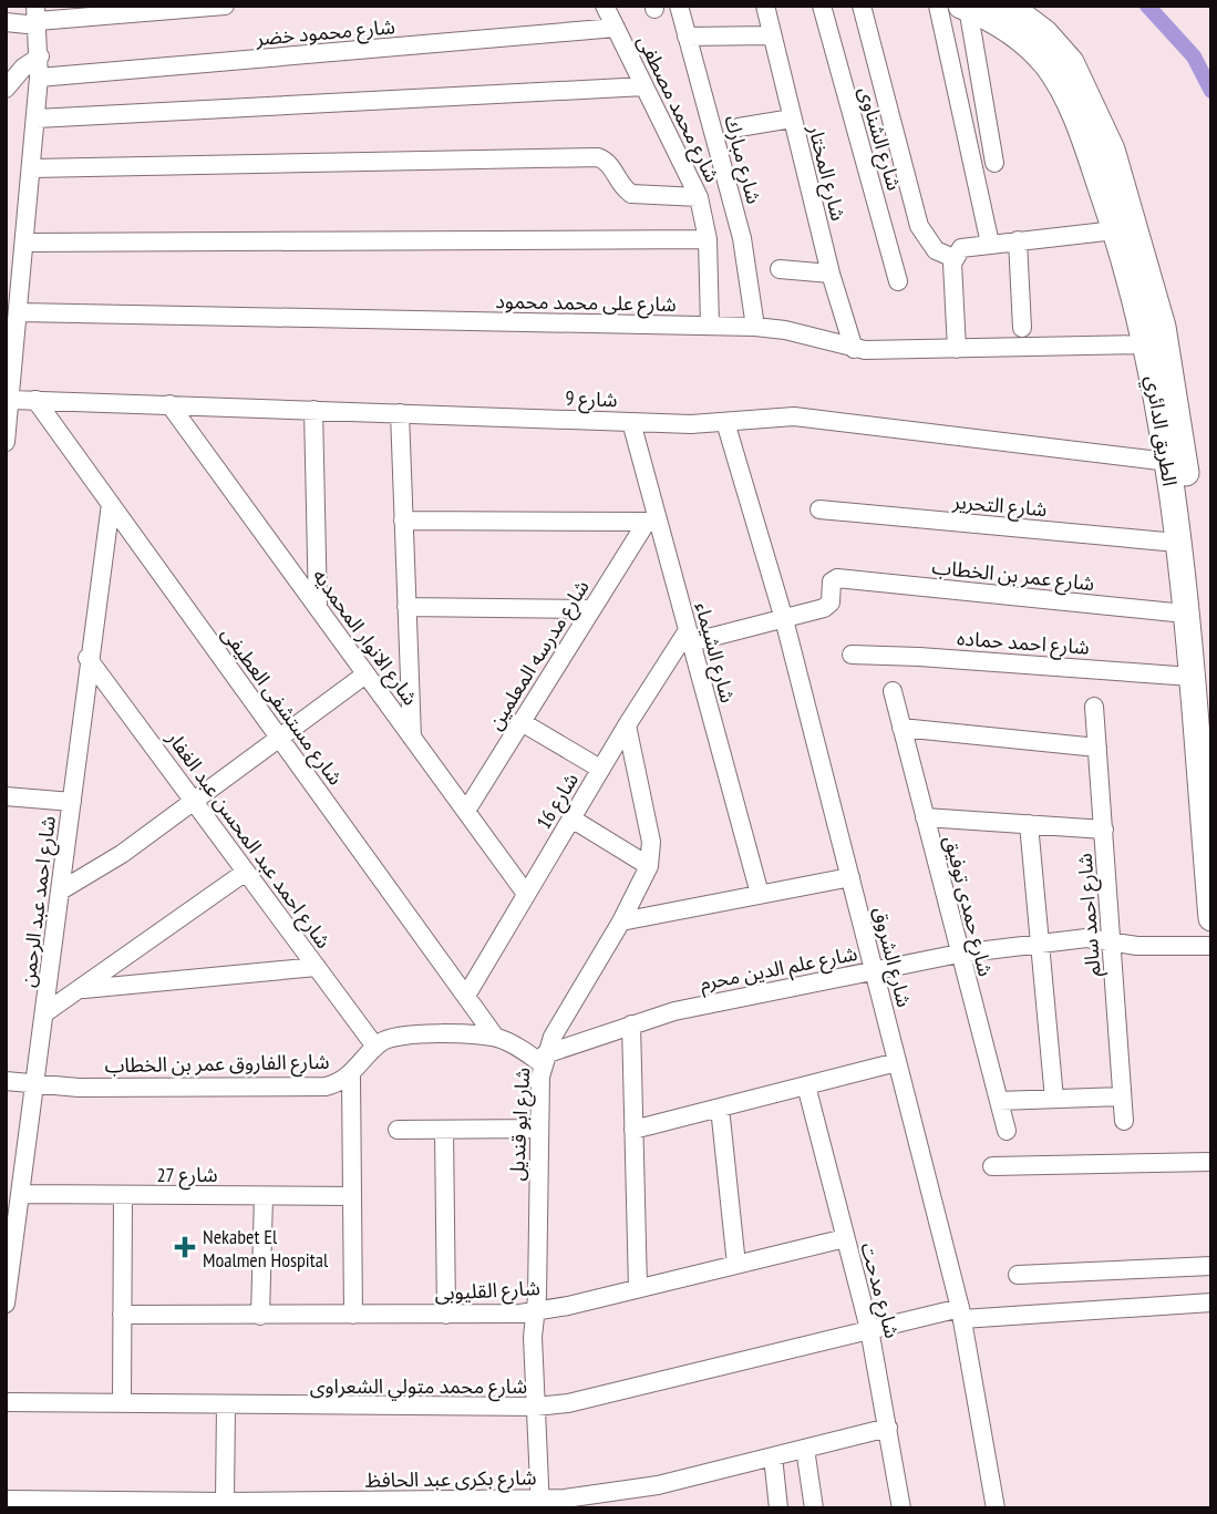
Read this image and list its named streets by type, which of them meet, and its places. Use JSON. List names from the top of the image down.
{
  "streets": {
    "highway": ["الطريق الدائري"],
    "street": [
      "شارع محمود خضر",
      "شارع محمد مصطفى",
      "شارع الشناوى",
      "شارع مبارك",
      "شارع المختار",
      "شارع على محمد محمود",
      "شارع 9",
      "شارع التحرير",
      "شارع عمر بن الخطاب",
      "شارع الانوار المحمديه",
      "شارع احمد حماده",
      "شارع الشيماء",
      "شارع مدرسه المعلمين",
      "شارع مستشفى العطيفى",
      "شارع 16",
      "شارع احمد عبد المحسن عبد الغفار",
      "شارع احمد عبد الرحمن",
      "شارع حمدى توفيق",
      "شارع احمد سالم",
      "شارع الشروق",
      "شارع علم الدين محرم",
      "شارع الفاروق عمر بن الخطاب",
      "شارع ابو قنديل",
      "شارع 27",
      "شارع القليوبى",
      "شارع مدحت",
      "شارع محمد متولي الشعراوى",
      "شارع بكرى عبد الحافظ"
    ]
  },
  "crossings": [
    ["شارع محمود خضر", "شارع محمد مصطفى"],
    ["شارع محمد مصطفى", "شارع على محمد محمود"],
    ["شارع مبارك", "شارع على محمد محمود"],
    ["شارع المختار", "شارع على محمد محمود"],
    ["شارع على محمد محمود", "الطريق الدائري"],
    ["شارع 9", "الطريق الدائري"],
    ["شارع 9", "شارع الانوار المحمديه"],
    ["شارع 9", "شارع الشيماء"],
    ["شارع 9", "شارع مستشفى العطيفى"],
    ["شارع 9", "شارع الشروق"],
    ["الطريق الدائري", "شارع التحرير"],
    ["الطريق الدائري", "شارع عمر بن الخطاب"],
    ["الطريق الدائري", "شارع احمد حماده"],
    ["شارع عمر بن الخطاب", "شارع الشروق"],
    ["شارع الانوار المحمديه", "شارع مدرسه المعلمين"],
    ["شارع الانوار المحمديه", "شارع 16"],
    ["شارع الشيماء", "شارع مدرسه المعلمين"],
    ["شارع الشيماء", "شارع 16"],
    ["شارع مستشفى العطيفى", "شارع 16"],
    ["شارع مستشفى العطيفى", "شارع احمد عبد الرحمن"],
    ["شارع 16", "شارع ابو قنديل"],
    ["شارع احمد عبد المحسن عبد الغفار", "شارع احمد عبد الرحمن"],
    ["شارع احمد عبد المحسن عبد الغفار", "شارع الفاروق عمر بن الخطاب"],
    ["شارع احمد عبد الرحمن", "شارع الفاروق عمر بن الخطاب"],
    ["شارع احمد عبد الرحمن", "شارع 27"],
    ["شارع حمدى توفيق", "شارع علم الدين محرم"],
    ["شارع احمد سالم", "شارع علم الدين محرم"],
    ["شارع الشروق", "شارع علم الدين محرم"],
    ["شارع الشروق", "شارع محمد متولي الشعراوى"],
    ["شارع علم الدين محرم", "شارع ابو قنديل"],
    ["شارع ابو قنديل", "شارع القليوبى"],
    ["شارع ابو قنديل", "شارع محمد متولي الشعراوى"],
    ["شارع ابو قنديل", "شارع بكرى عبد الحافظ"],
    ["شارع القليوبى", "شارع مدحت"],
    ["شارع مدحت", "شارع محمد متولي الشعراوى"],
    ["شارع مدحت", "شارع بكرى عبد الحافظ"]
  ],
  "places": {
    "health": ["Nekabet El Moalmen Hospital"]
  }
}
